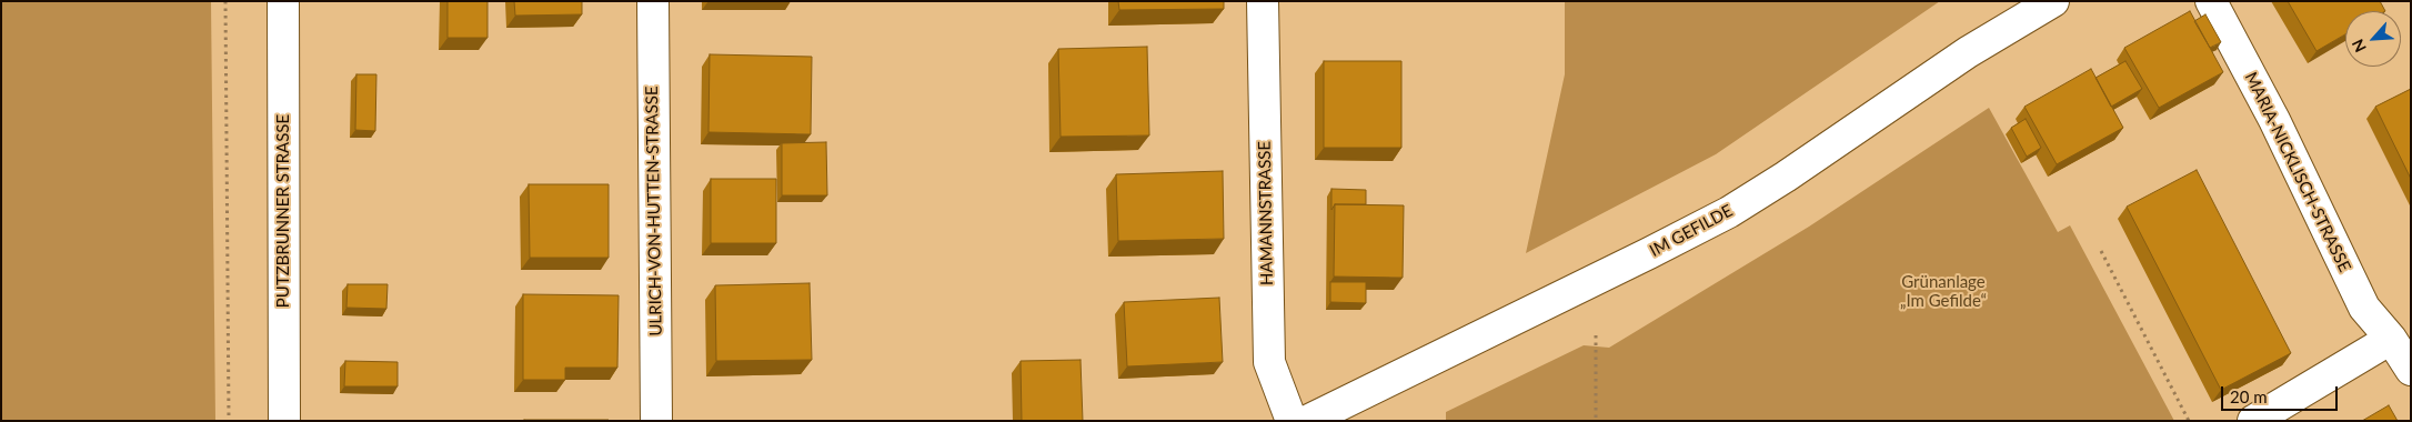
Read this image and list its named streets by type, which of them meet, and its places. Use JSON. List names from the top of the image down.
{
  "streets": {
    "street": [
      "MARIA-NICKLISCH-STRASSE",
      "PUTZBRUNNER STRASSE",
      "ULRICH-VON-HUTTEN-STRASSE",
      "HAMANNSTRASSE",
      "IM GEFILDE"
    ]
  },
  "parks": ["Grünanlage „Im Gefilde“"],
  "scale_bar": "20 m",
  "north": "bottom left"
}
